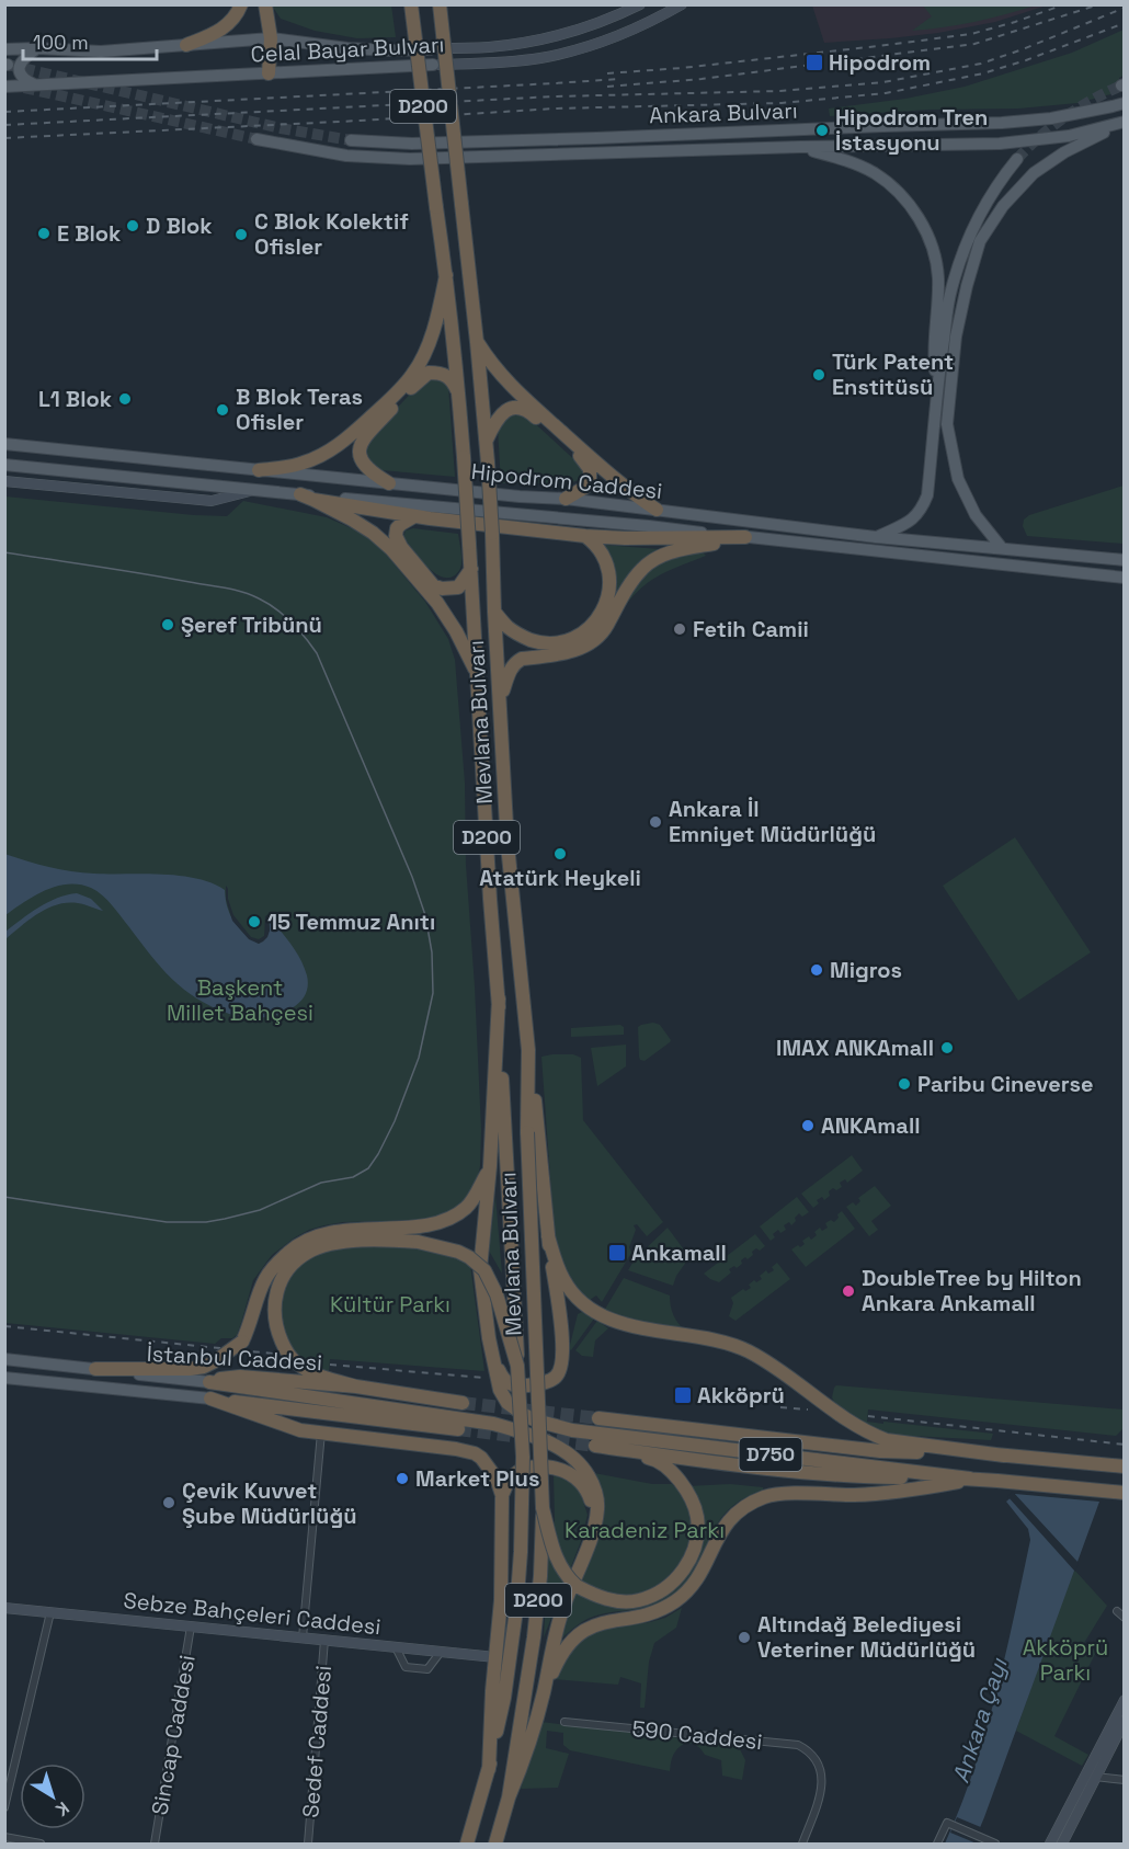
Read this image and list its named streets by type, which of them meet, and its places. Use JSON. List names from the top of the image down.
{
  "streets": {
    "highway": [
      "D200",
      "Mevlana Bulvarı",
      "İstanbul Caddesi",
      "D750"
    ],
    "main road": [
      "Celal Bayar Bulvarı",
      "Ankara Bulvarı",
      "Hipodrom Caddesi",
      "Sebze Bahçeleri Caddesi"
    ],
    "street": ["Sincap Caddesi", "590 Caddesi", "Sedef Caddesi"]
  },
  "crossings": [
    ["D200", "Mevlana Bulvarı"],
    ["Sebze Bahçeleri Caddesi", "Sincap Caddesi"],
    ["Sebze Bahçeleri Caddesi", "Sedef Caddesi"]
  ],
  "water": ["Ankara Çayı"],
  "parks": [
    "Başkent Millet Bahçesi",
    "Kültür Parkı",
    "Karadeniz Parkı",
    "Akköprü Parkı"
  ],
  "places": {
    "transit": ["Hipodrom", "Ankamall", "Akköprü"],
    "other": [
      "Hipodrom Tren İstasyonu",
      "D Blok",
      "E Blok",
      "C Blok Kolektif Ofisler",
      "Türk Patent Enstitüsü",
      "L1 Blok",
      "B Blok Teras Ofisler",
      "Şeref Tribünü",
      "Fetih Camii",
      "Ankara İl Emniyet Müdürlüğü",
      "Atatürk Heykeli",
      "15 Temmuz Anıtı",
      "Migros",
      "IMAX ANKAmall",
      "Paribu Cineverse",
      "ANKAmall",
      "DoubleTree by Hilton Ankara Ankamall",
      "Market Plus",
      "Çevik Kuvvet Şube Müdürlüğü",
      "Altındağ Belediyesi Veteriner Müdürlüğü"
    ]
  },
  "scale_bar": "100 m",
  "north": "bottom right"
}
